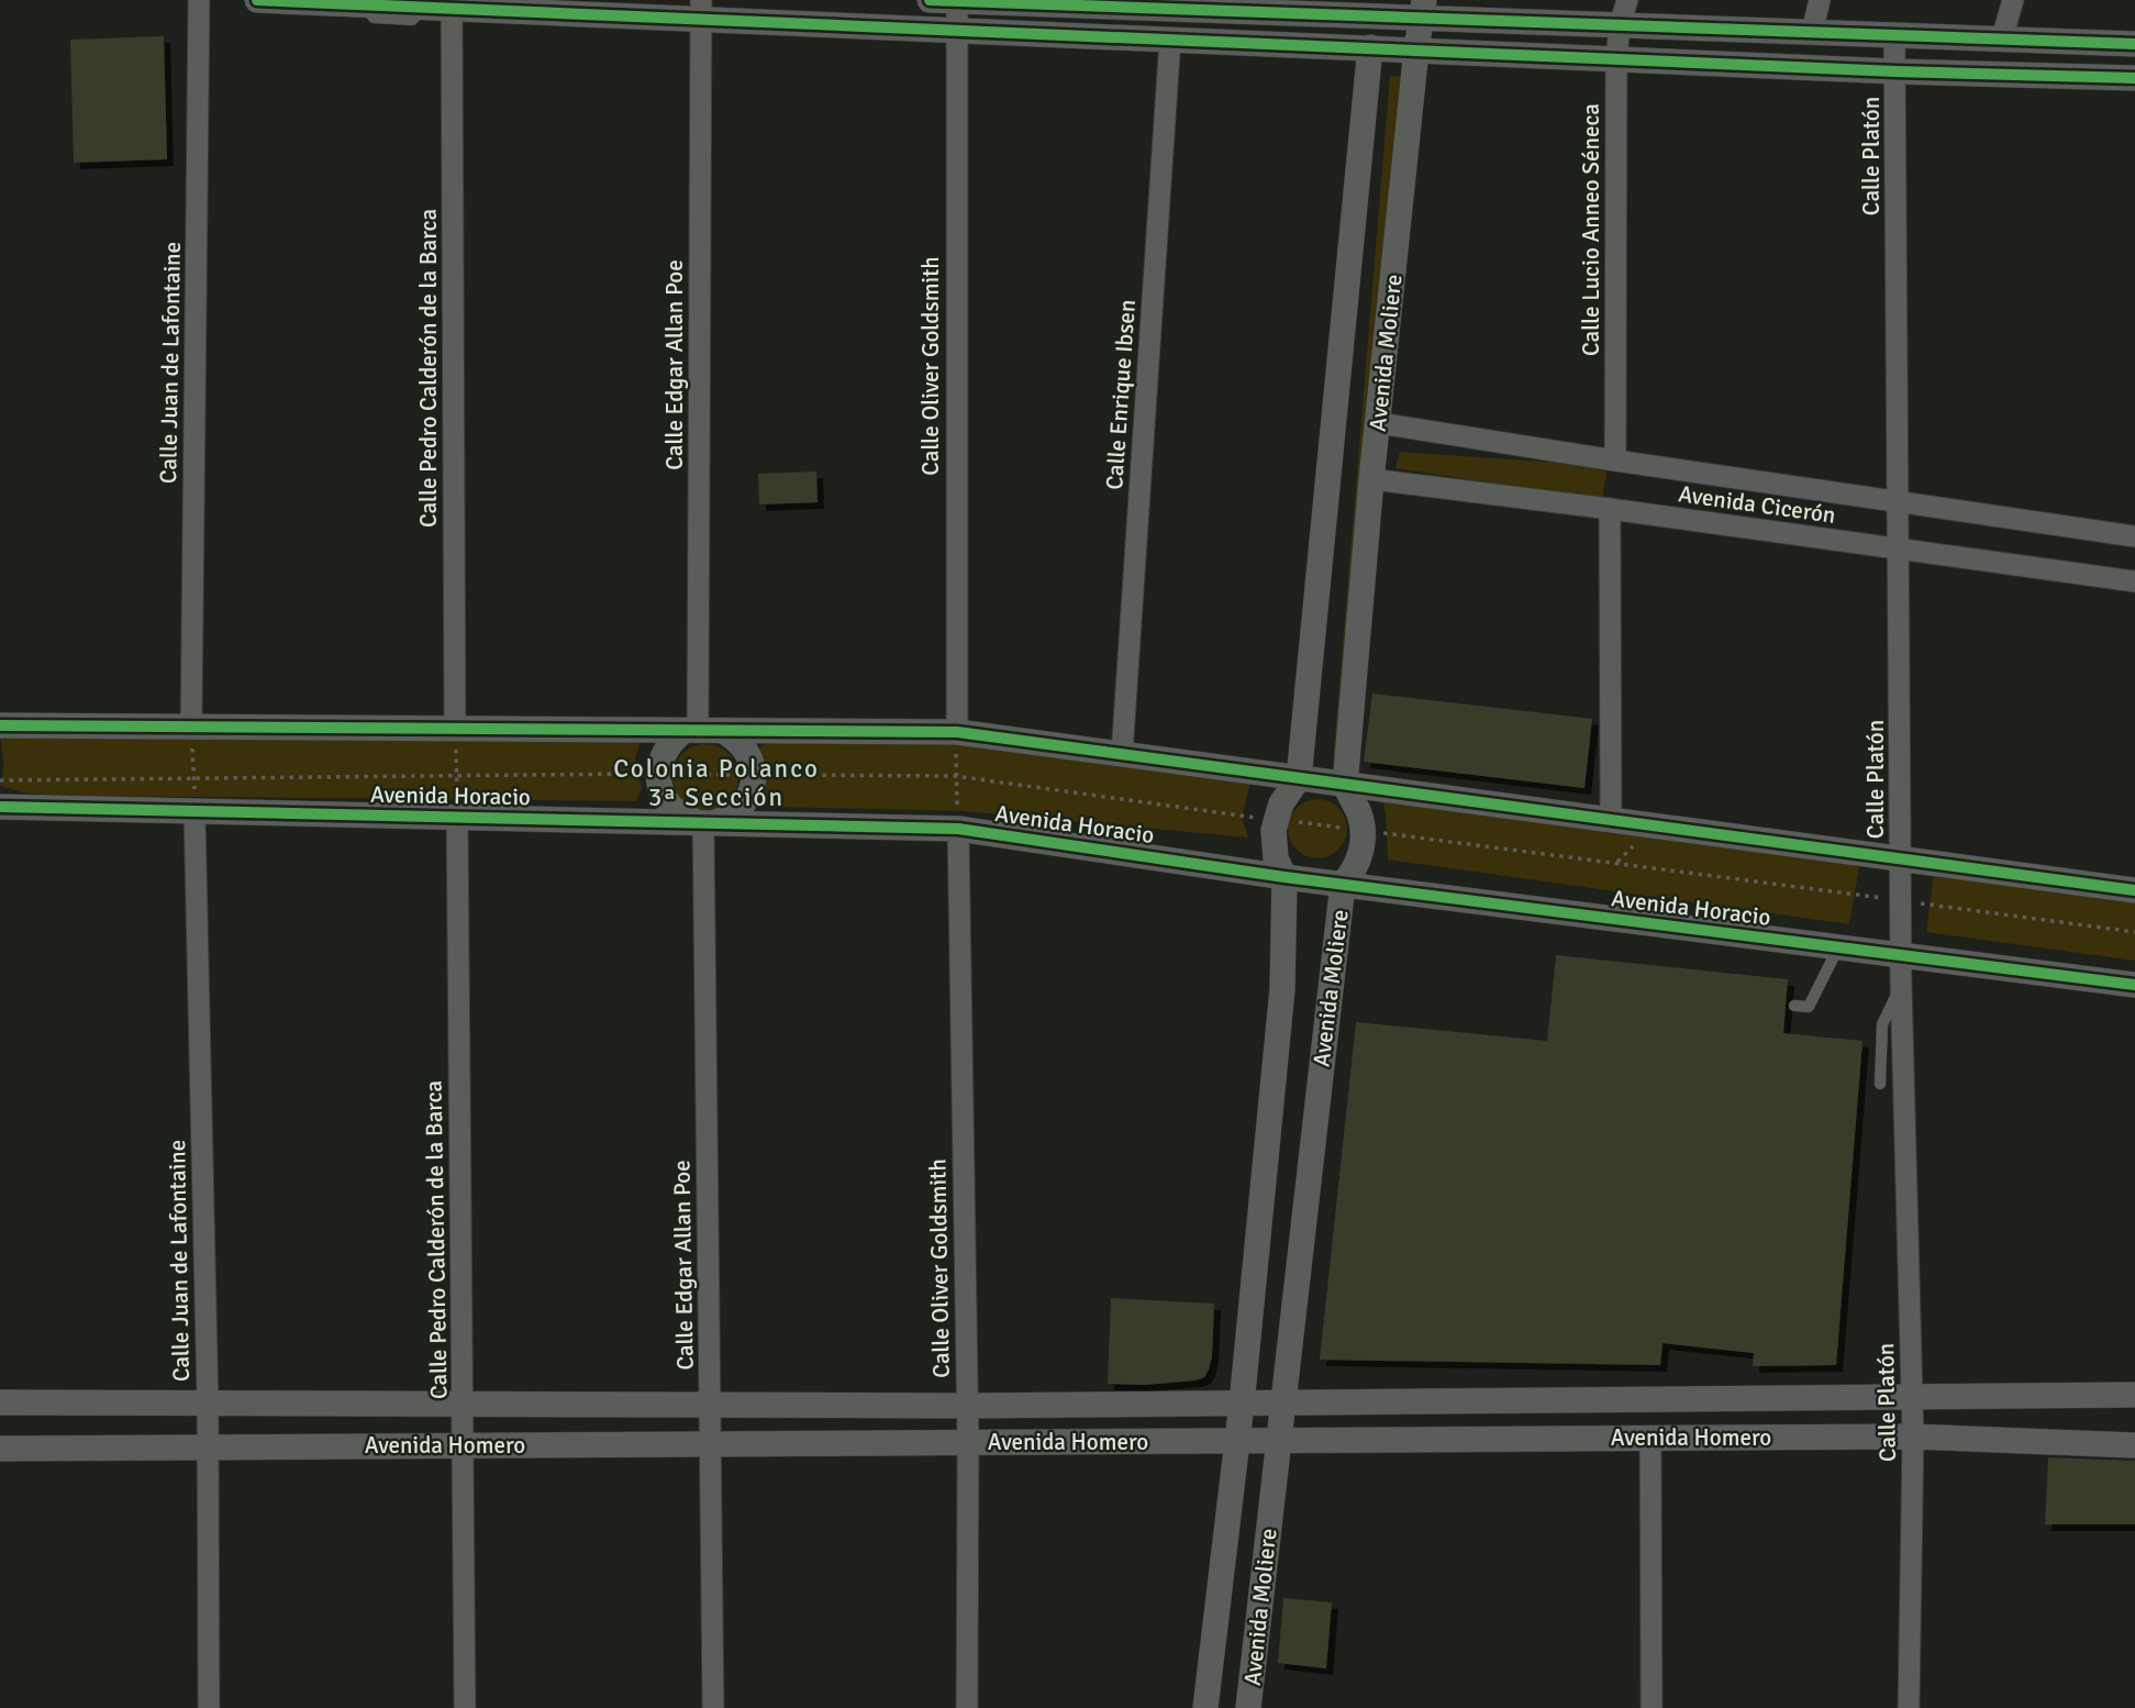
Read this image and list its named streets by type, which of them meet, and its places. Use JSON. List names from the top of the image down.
{
  "streets": {
    "street": [
      "Calle Platón",
      "Calle Lucio Anneo Séneca",
      "Avenida Moliere",
      "Calle Juan de Lafontaine",
      "Calle Edgar Allan Poe",
      "Calle Oliver Goldsmith",
      "Calle Pedro Calderón de la Barca",
      "Calle Enrique Ibsen",
      "Avenida Cicerón",
      "Avenida Horacio",
      "Avenida Homero"
    ]
  },
  "crossings": [
    ["Calle Platón", "Avenida Cicerón"],
    ["Calle Platón", "Avenida Horacio"],
    ["Calle Platón", "Avenida Homero"],
    ["Calle Lucio Anneo Séneca", "Avenida Cicerón"],
    ["Avenida Moliere", "Avenida Cicerón"],
    ["Avenida Moliere", "Avenida Horacio"],
    ["Avenida Moliere", "Avenida Homero"],
    ["Calle Juan de Lafontaine", "Avenida Horacio"],
    ["Calle Juan de Lafontaine", "Avenida Homero"],
    ["Calle Edgar Allan Poe", "Avenida Horacio"],
    ["Calle Edgar Allan Poe", "Avenida Homero"],
    ["Calle Oliver Goldsmith", "Avenida Horacio"],
    ["Calle Oliver Goldsmith", "Avenida Homero"],
    ["Calle Pedro Calderón de la Barca", "Avenida Horacio"],
    ["Calle Pedro Calderón de la Barca", "Avenida Homero"]
  ],
  "districts": ["Colonia Polanco 3ª Sección"]
}
